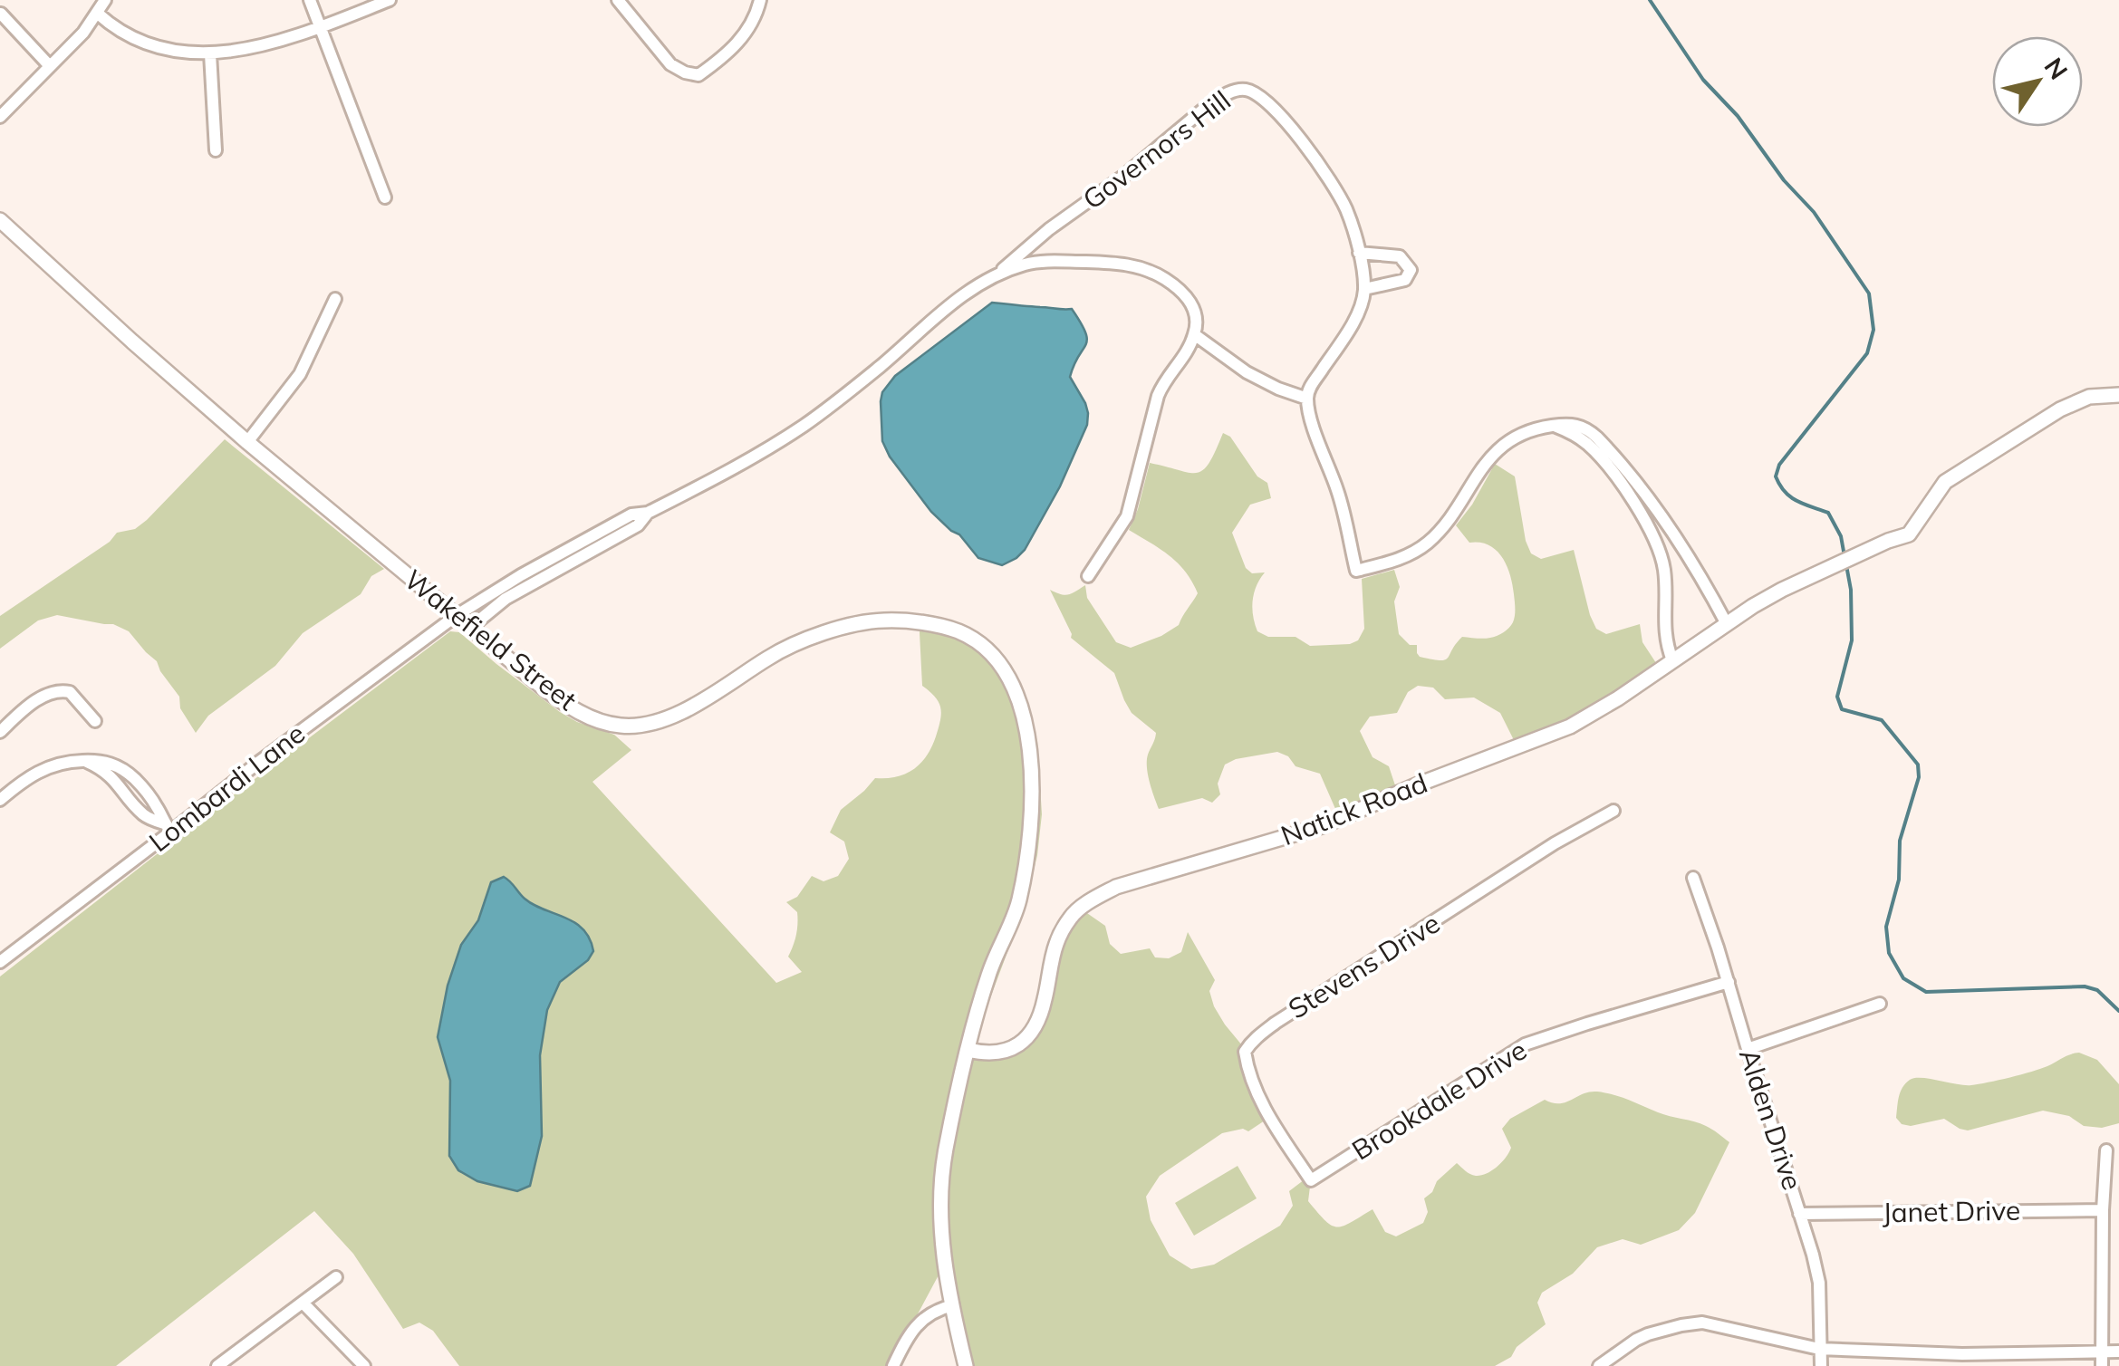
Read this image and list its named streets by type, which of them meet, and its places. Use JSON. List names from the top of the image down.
{
  "streets": {
    "street": [
      "Governors Hill",
      "Wakefield Street",
      "Lombardi Lane",
      "Natick Road",
      "Stevens Drive",
      "Brookdale Drive",
      "Alden Drive",
      "Janet Drive"
    ]
  },
  "crossings": [
    ["Governors Hill", "Wakefield Street"],
    ["Governors Hill", "Lombardi Lane"],
    ["Wakefield Street", "Lombardi Lane"],
    ["Wakefield Street", "Natick Road"],
    ["Stevens Drive", "Brookdale Drive"],
    ["Brookdale Drive", "Alden Drive"],
    ["Alden Drive", "Janet Drive"]
  ],
  "north": "top right"
}
